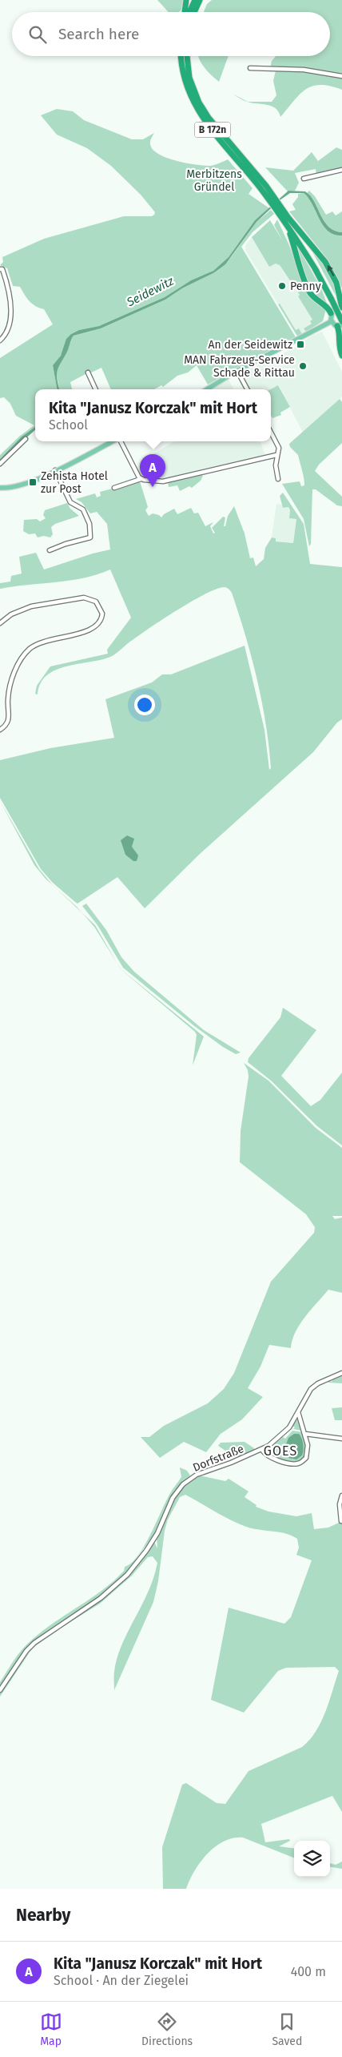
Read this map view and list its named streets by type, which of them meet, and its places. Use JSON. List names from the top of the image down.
{
  "streets": {
    "highway": ["B 172n"],
    "street": ["Dorfstraße"]
  },
  "districts": ["GOES"],
  "water": ["Seidewitz"],
  "parks": ["Merbitzens Gründel"],
  "places": {
    "other": ["Penny", "MAN Fahrzeug-Service Schade & Rittau"],
    "transit": ["An der Seidewitz", "Zehista Hotel zur Post"]
  },
  "page": {
    "search": "Search here",
    "popup": ["Kita \"Janusz Korczak\" mit Hort", "School"],
    "pins": "A",
    "heading": "Nearby",
    "list": [
      {
        "mark": "A",
        "name": "Kita \"Janusz Korczak\" mit Hort",
        "note": "School · An der Ziegelei",
        "value": "400 m"
      }
    ],
    "nav": ["Map", "Directions", "Saved"]
  }
}
